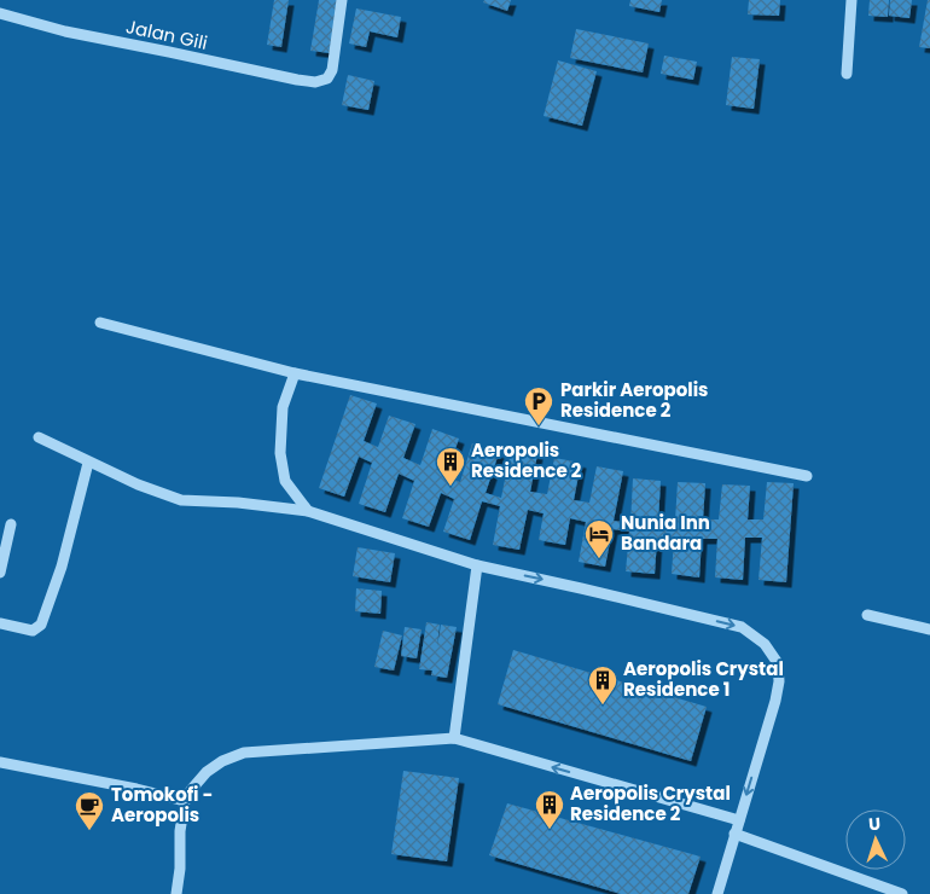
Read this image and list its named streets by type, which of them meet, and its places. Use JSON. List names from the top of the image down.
{
  "streets": {
    "street": ["Jalan Gili"]
  },
  "places": {
    "parking": ["Parkir Aeropolis Residence 2"],
    "building": ["Aeropolis Residence 2", "Aeropolis Crystal Residence 1", "Aeropolis Crystal Residence 2"],
    "hotel": ["Nunia Inn Bandara"],
    "cafe": ["Tomokofi - Aeropolis"]
  },
  "north": "top"
}
